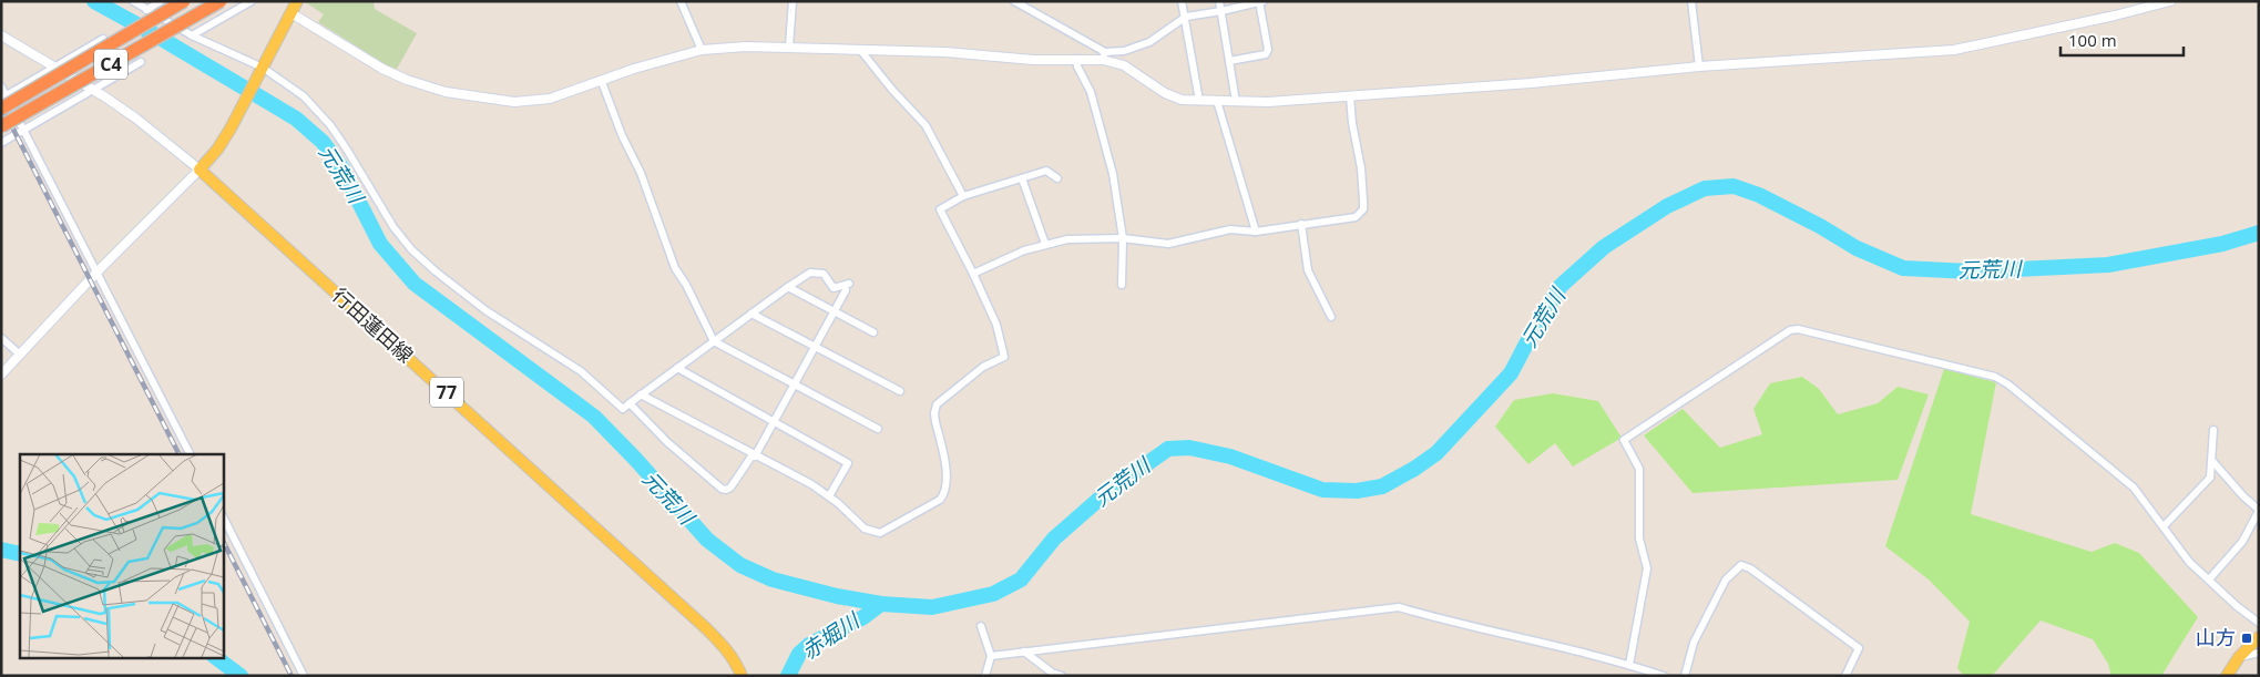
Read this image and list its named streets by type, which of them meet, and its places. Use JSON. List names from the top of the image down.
{
  "streets": {
    "highway": ["C4"],
    "main road": ["行田蓮田線", "77"]
  },
  "water": ["元荒川", "赤堀川"],
  "places": {
    "transit": ["山方"]
  },
  "scale_bar": "100 m"
}
